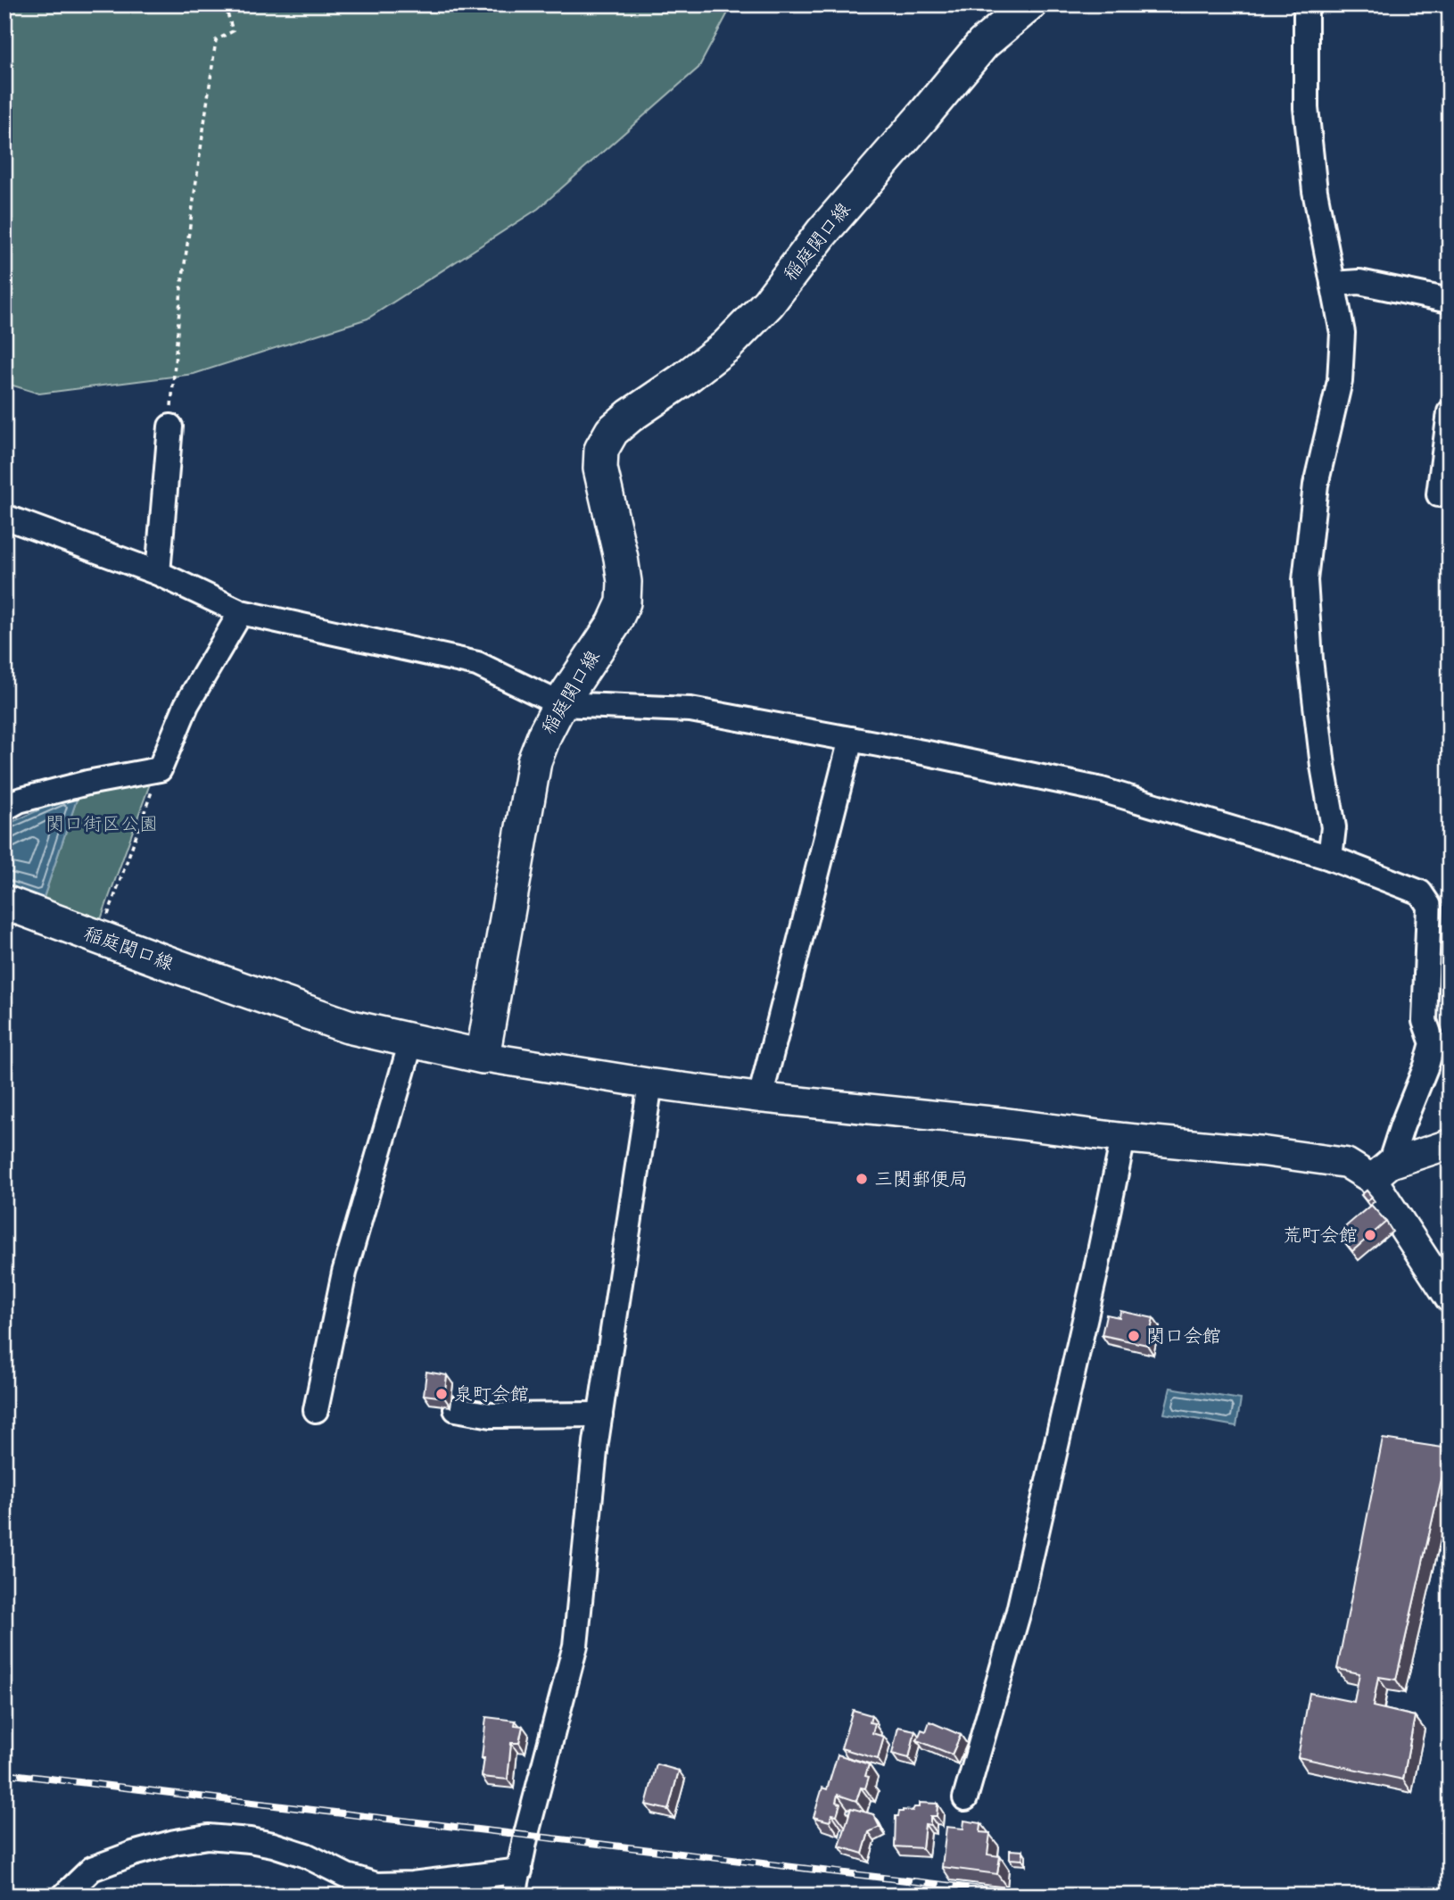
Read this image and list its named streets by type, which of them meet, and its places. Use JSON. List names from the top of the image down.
{
  "streets": {
    "main road": ["稲庭関口線"]
  },
  "parks": ["関口街区公園"],
  "places": [
    "三関郵便局",
    "荒町会館",
    "関口会館",
    "泉町会館"
  ]
}
